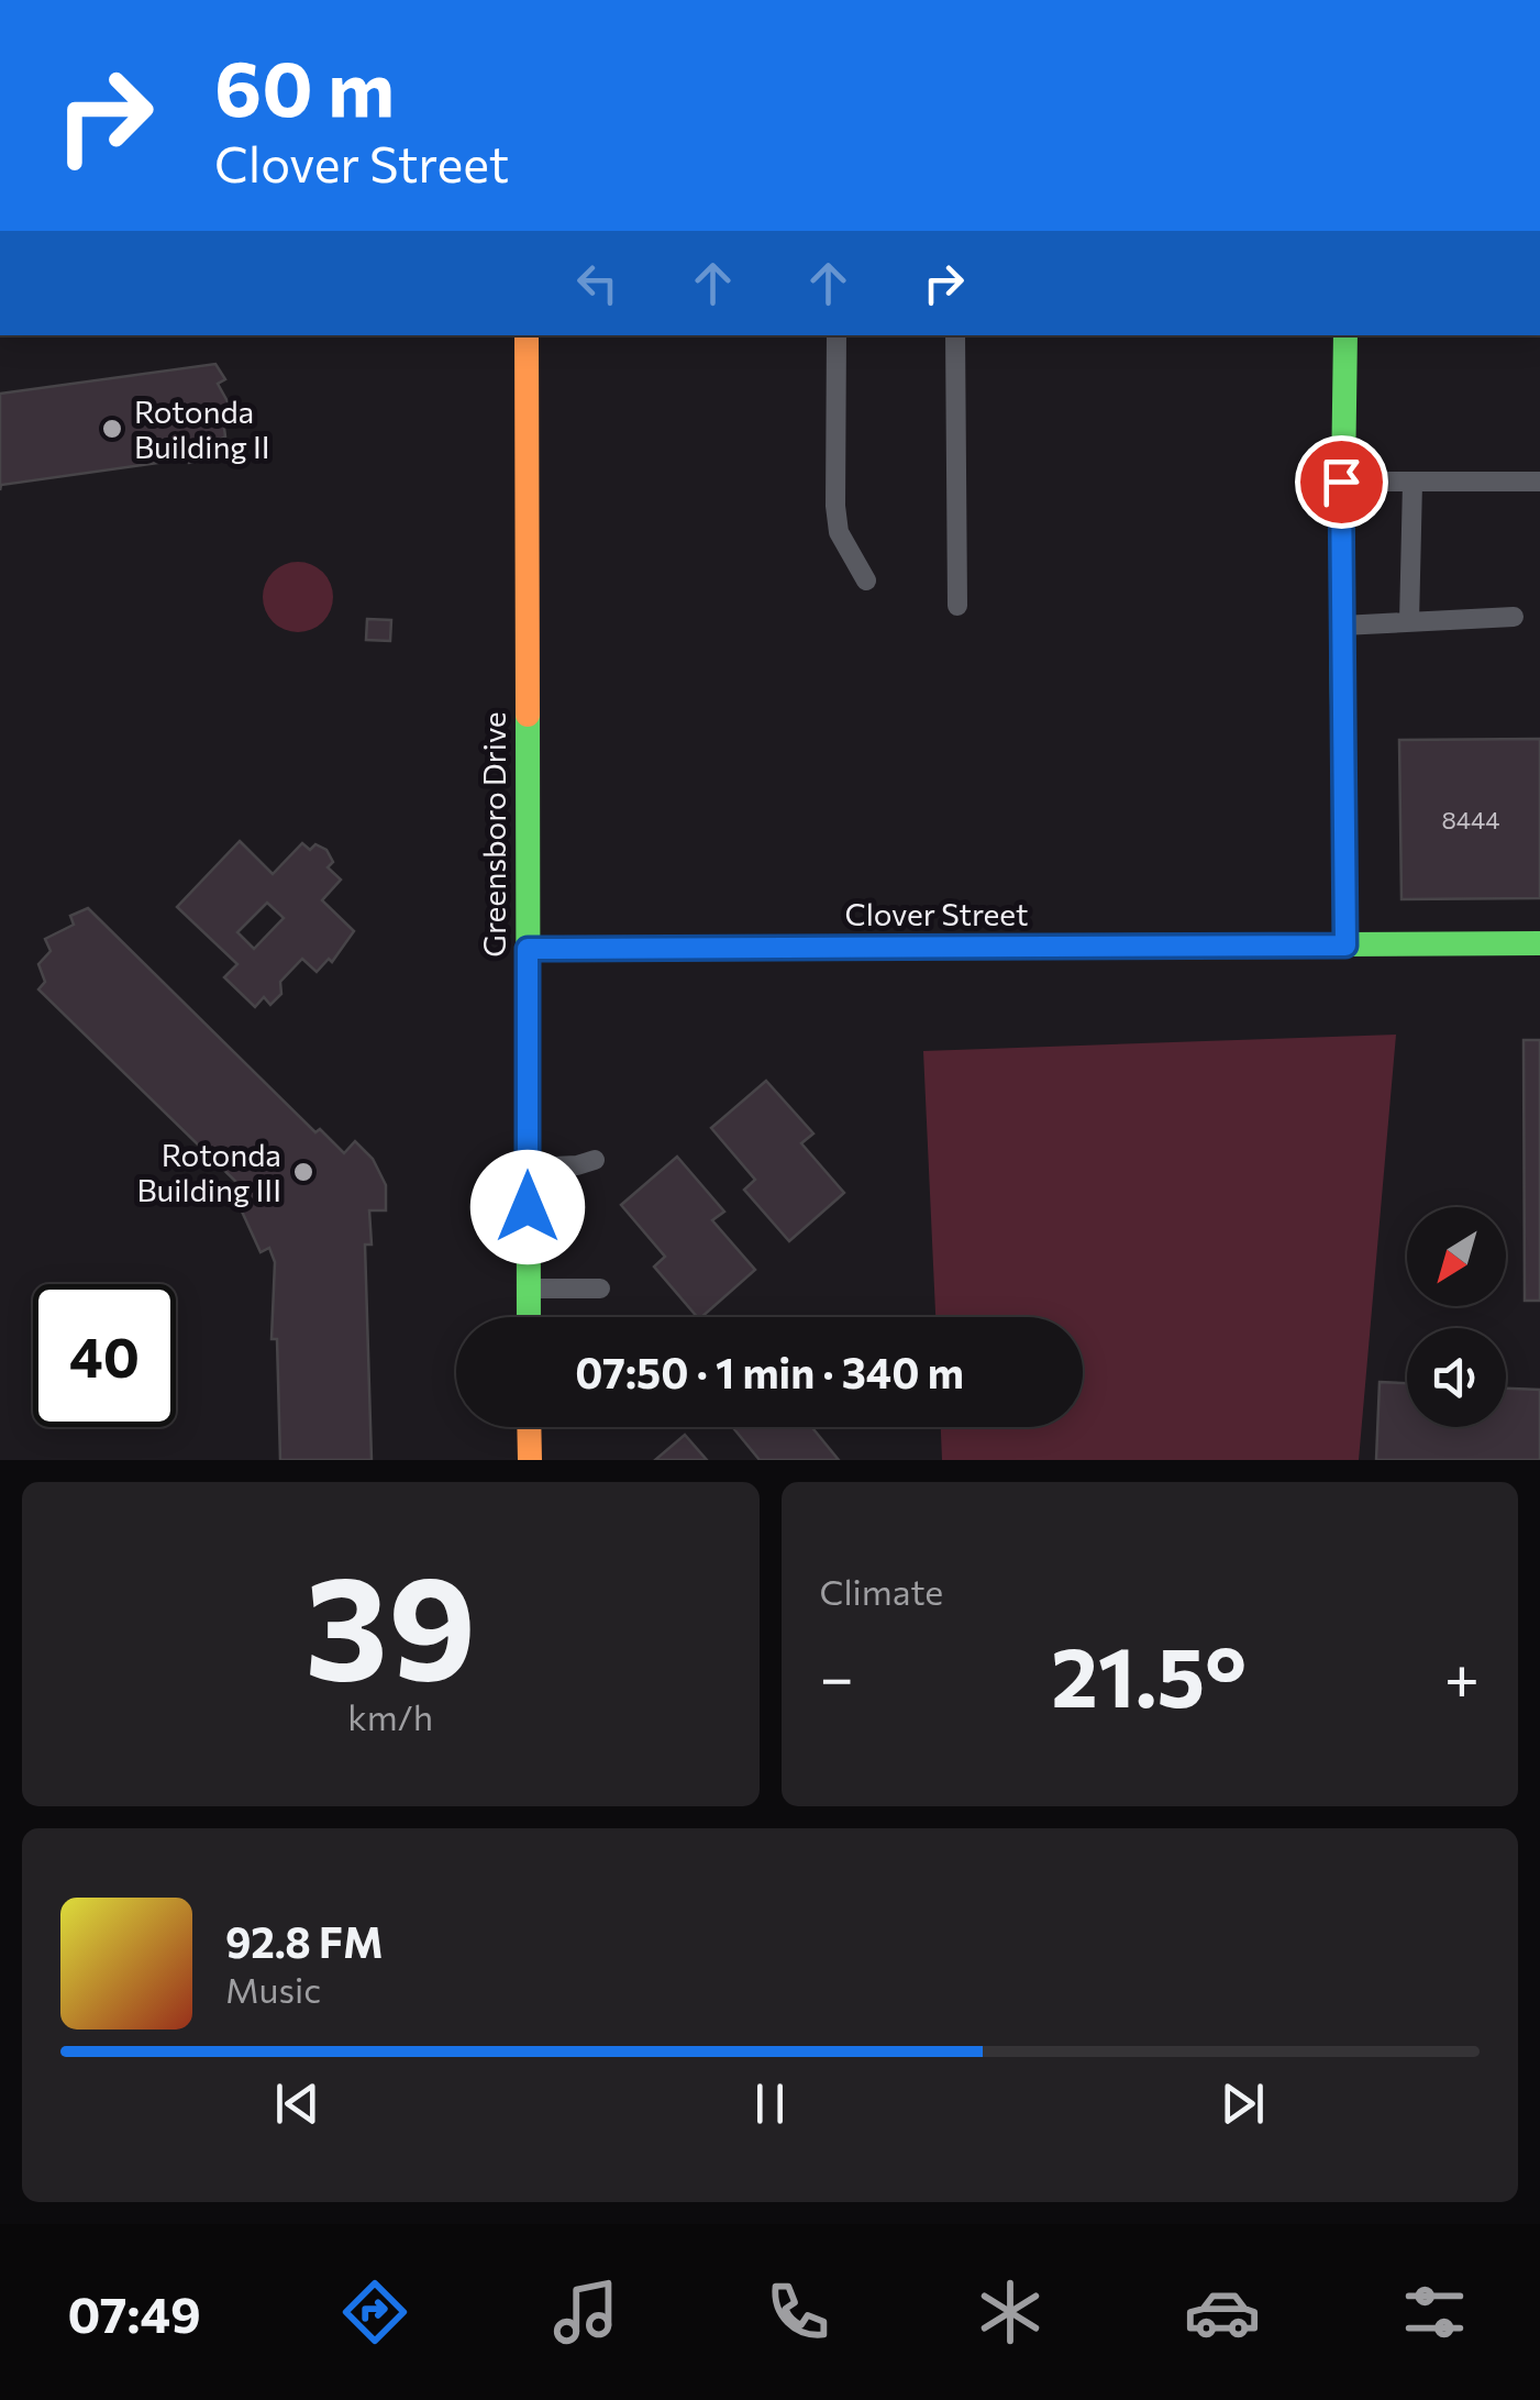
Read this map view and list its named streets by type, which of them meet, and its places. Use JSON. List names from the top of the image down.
{
  "streets": {
    "street": ["Greensboro Drive", "Clover Street"]
  },
  "crossings": [
    ["Greensboro Drive", "Clover Street"]
  ],
  "places": ["Rotonda Building II", "Rotonda Building III"],
  "house_numbers": ["8444"],
  "north": "bottom left",
  "page": {
    "turn": ["60 m", "Clover Street"],
    "limit": "40",
    "trip": "07:50 · 1 min · 340 m",
    "tile": [
      ["39", "km/h"],
      "Climate"
    ],
    "heat": ["−", "21.5°", "+"],
    "song": ["92.8 FM", "Music"],
    "tabs": "07:49"
  }
}
